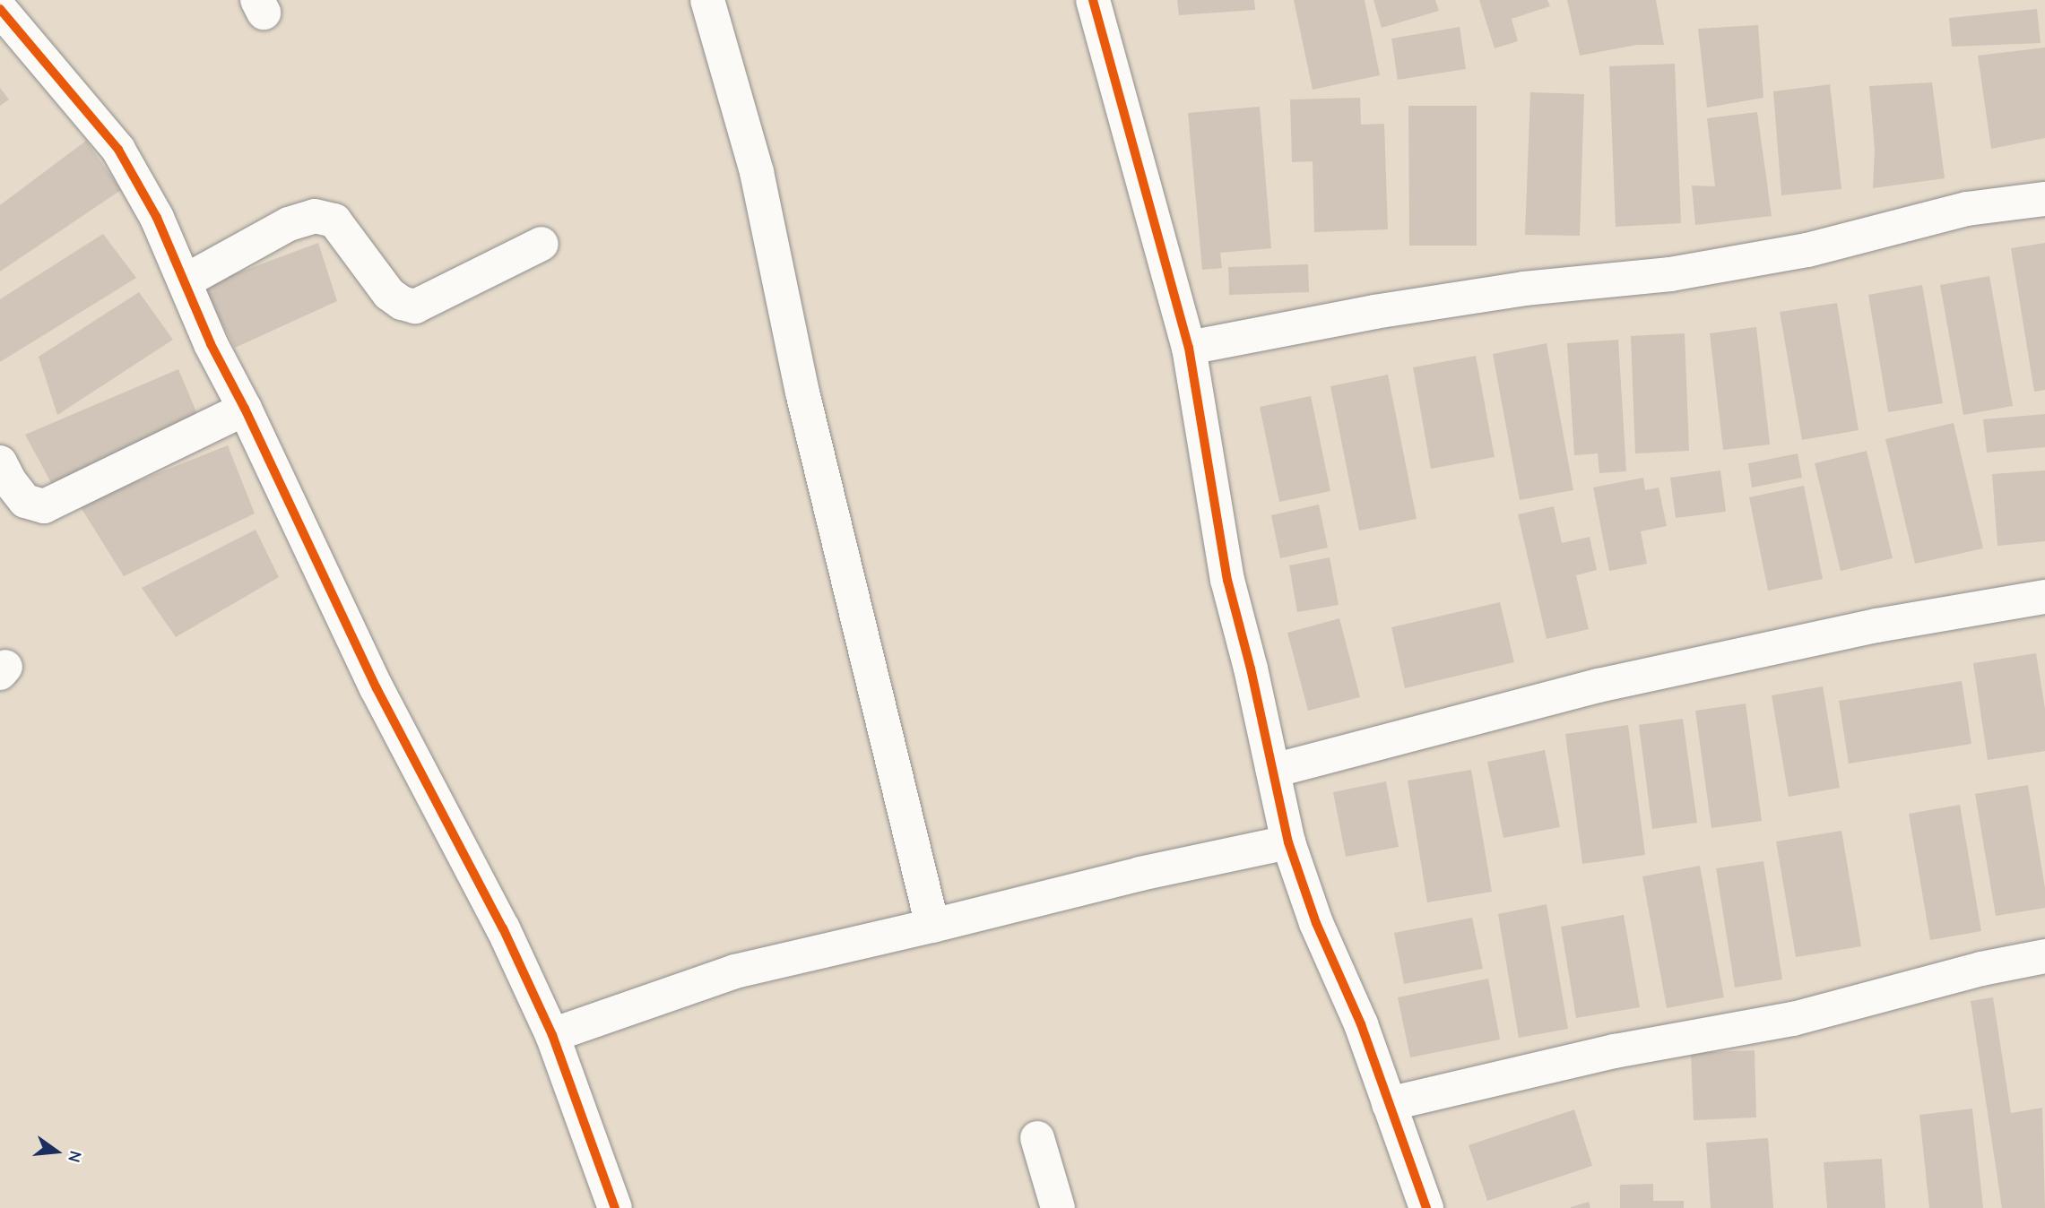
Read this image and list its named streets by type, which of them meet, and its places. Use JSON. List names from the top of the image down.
{
  "north": "right"
}
